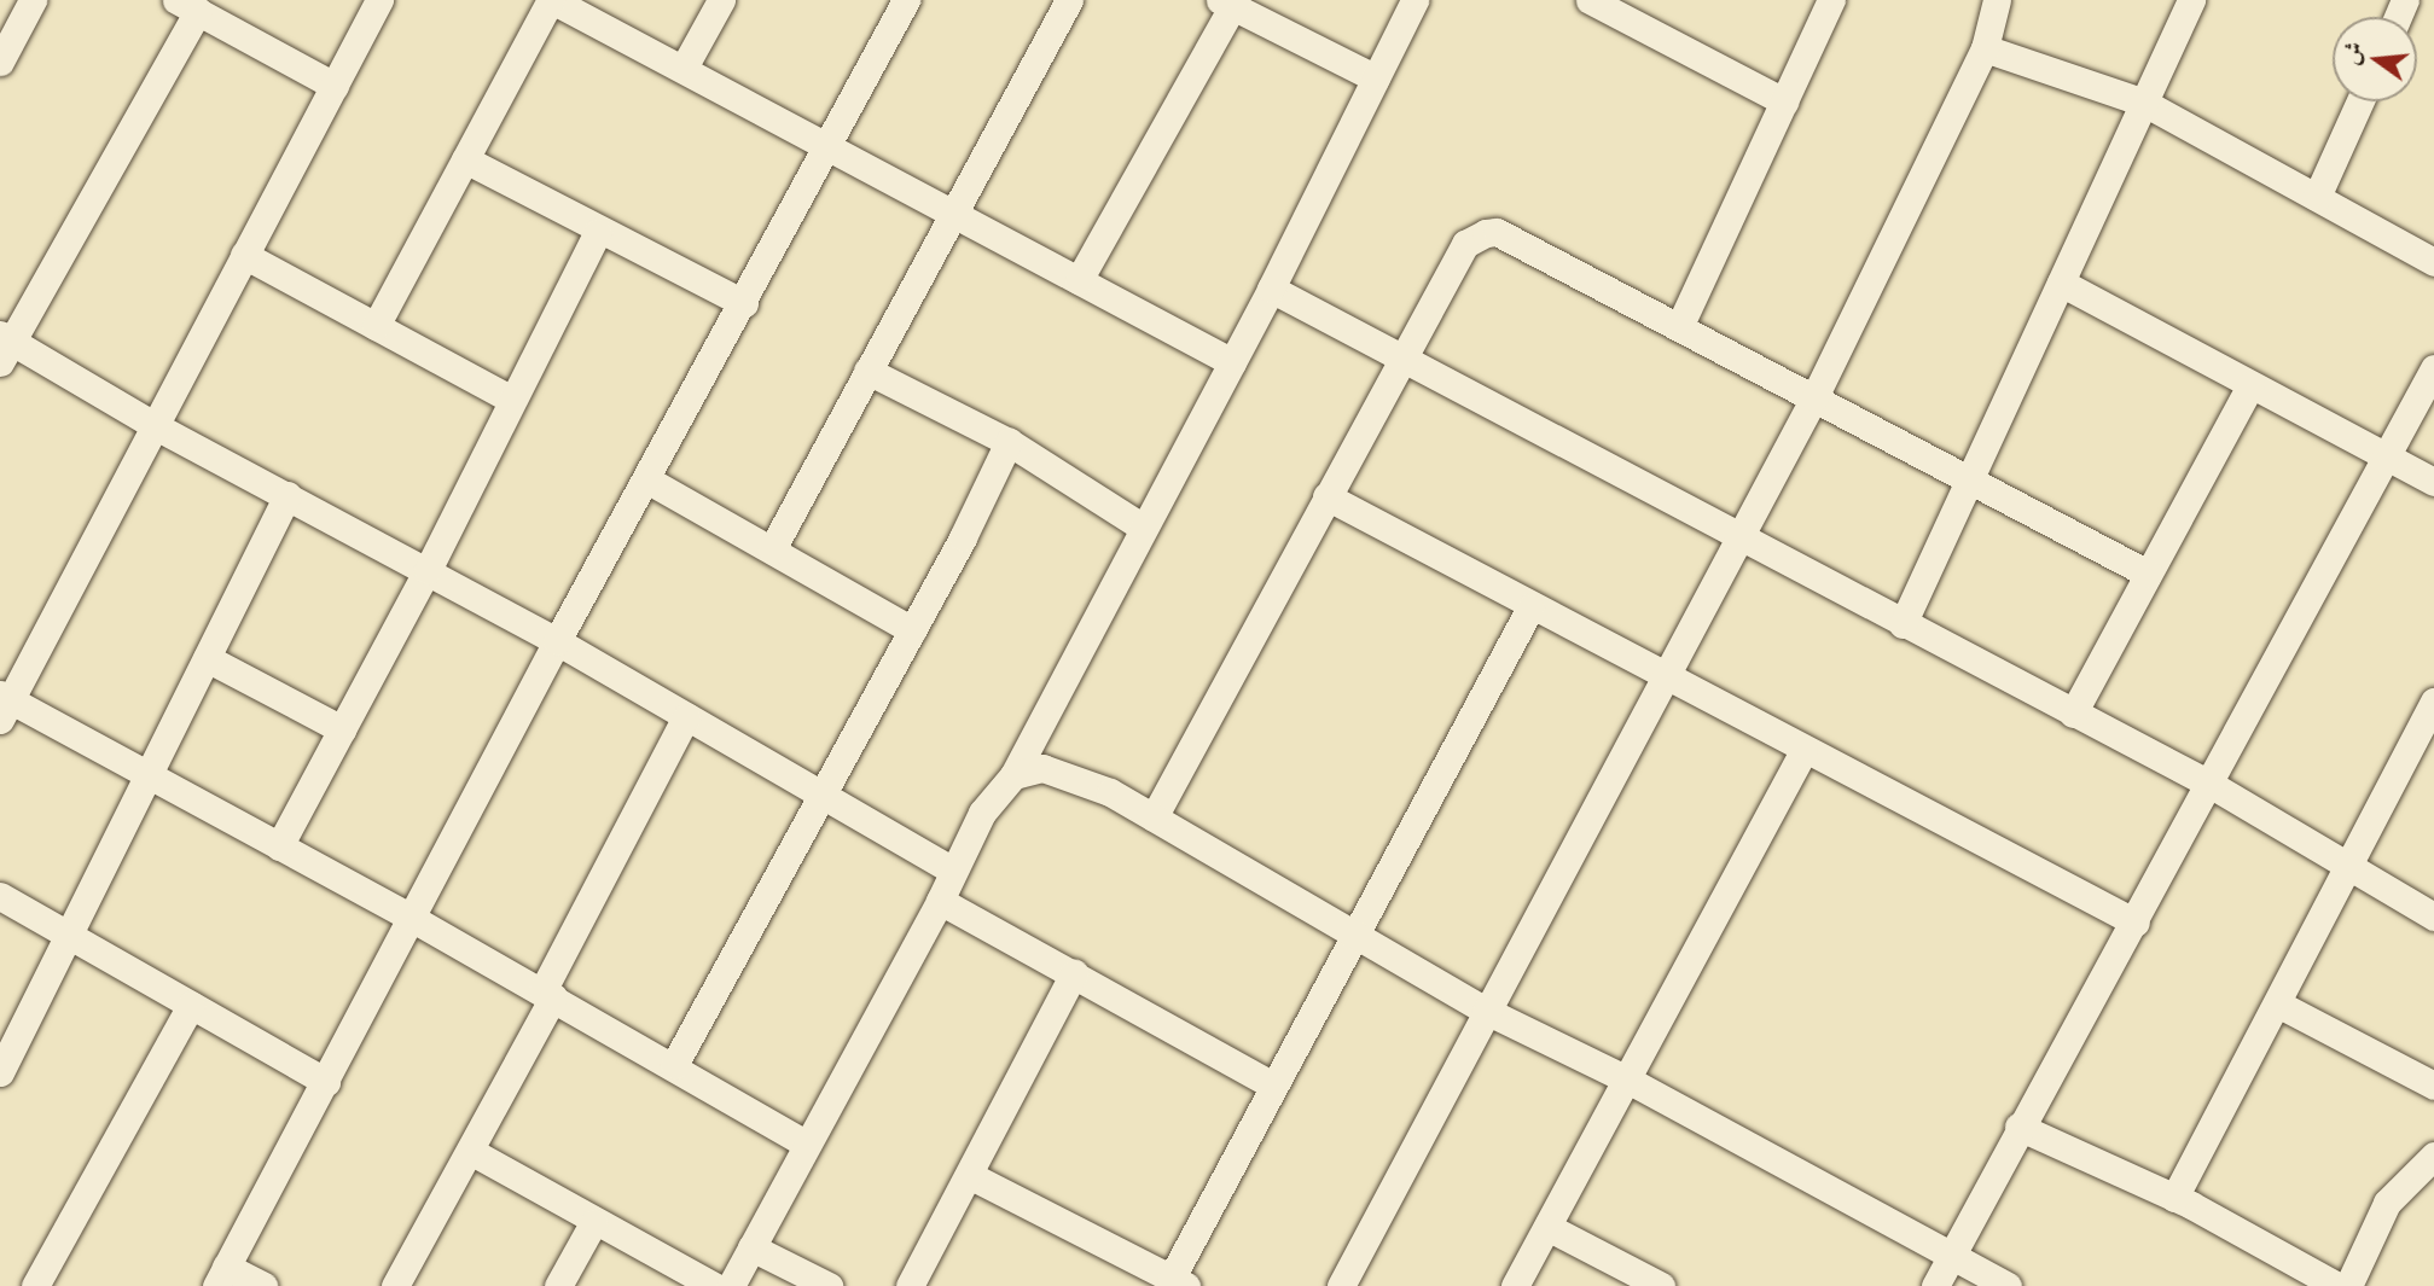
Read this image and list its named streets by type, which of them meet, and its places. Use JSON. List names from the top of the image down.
{
  "north": "left"
}
